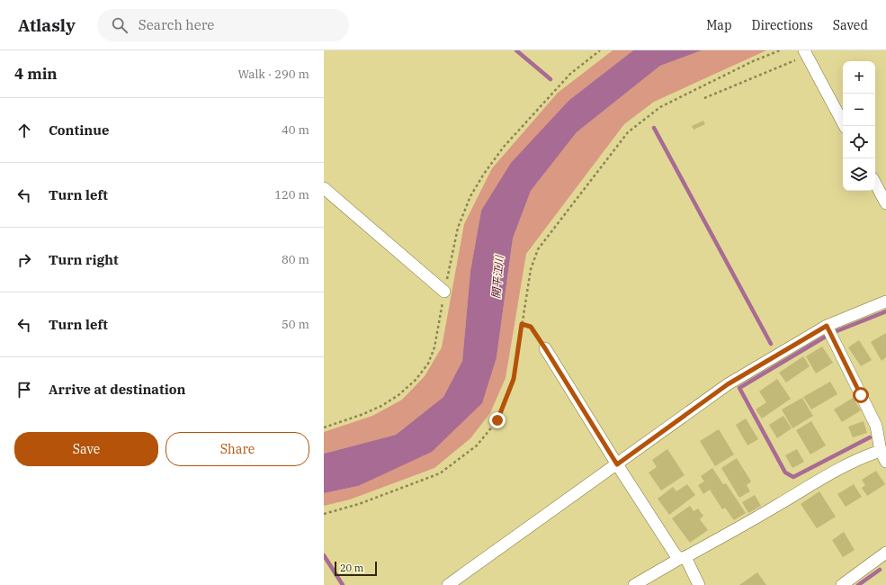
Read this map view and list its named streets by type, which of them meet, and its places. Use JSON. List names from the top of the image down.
{
  "water": ["開平江川"],
  "scale_bar": "20 m",
  "page": {
    "header": "Atlasly",
    "search": "Search here",
    "nav": ["Map", "Directions", "Saved"],
    "heading": ["4 min", "Walk · 290 m"],
    "map_buttons": ["+", "−"],
    "list": [
      ["Continue", "40 m"],
      ["Turn left", "120 m"],
      ["Turn right", "80 m"],
      ["Turn left", "50 m"],
      "Arrive at destination"
    ],
    "buttons": ["Save", "Share"],
    "scale": "20 m"
  }
}
